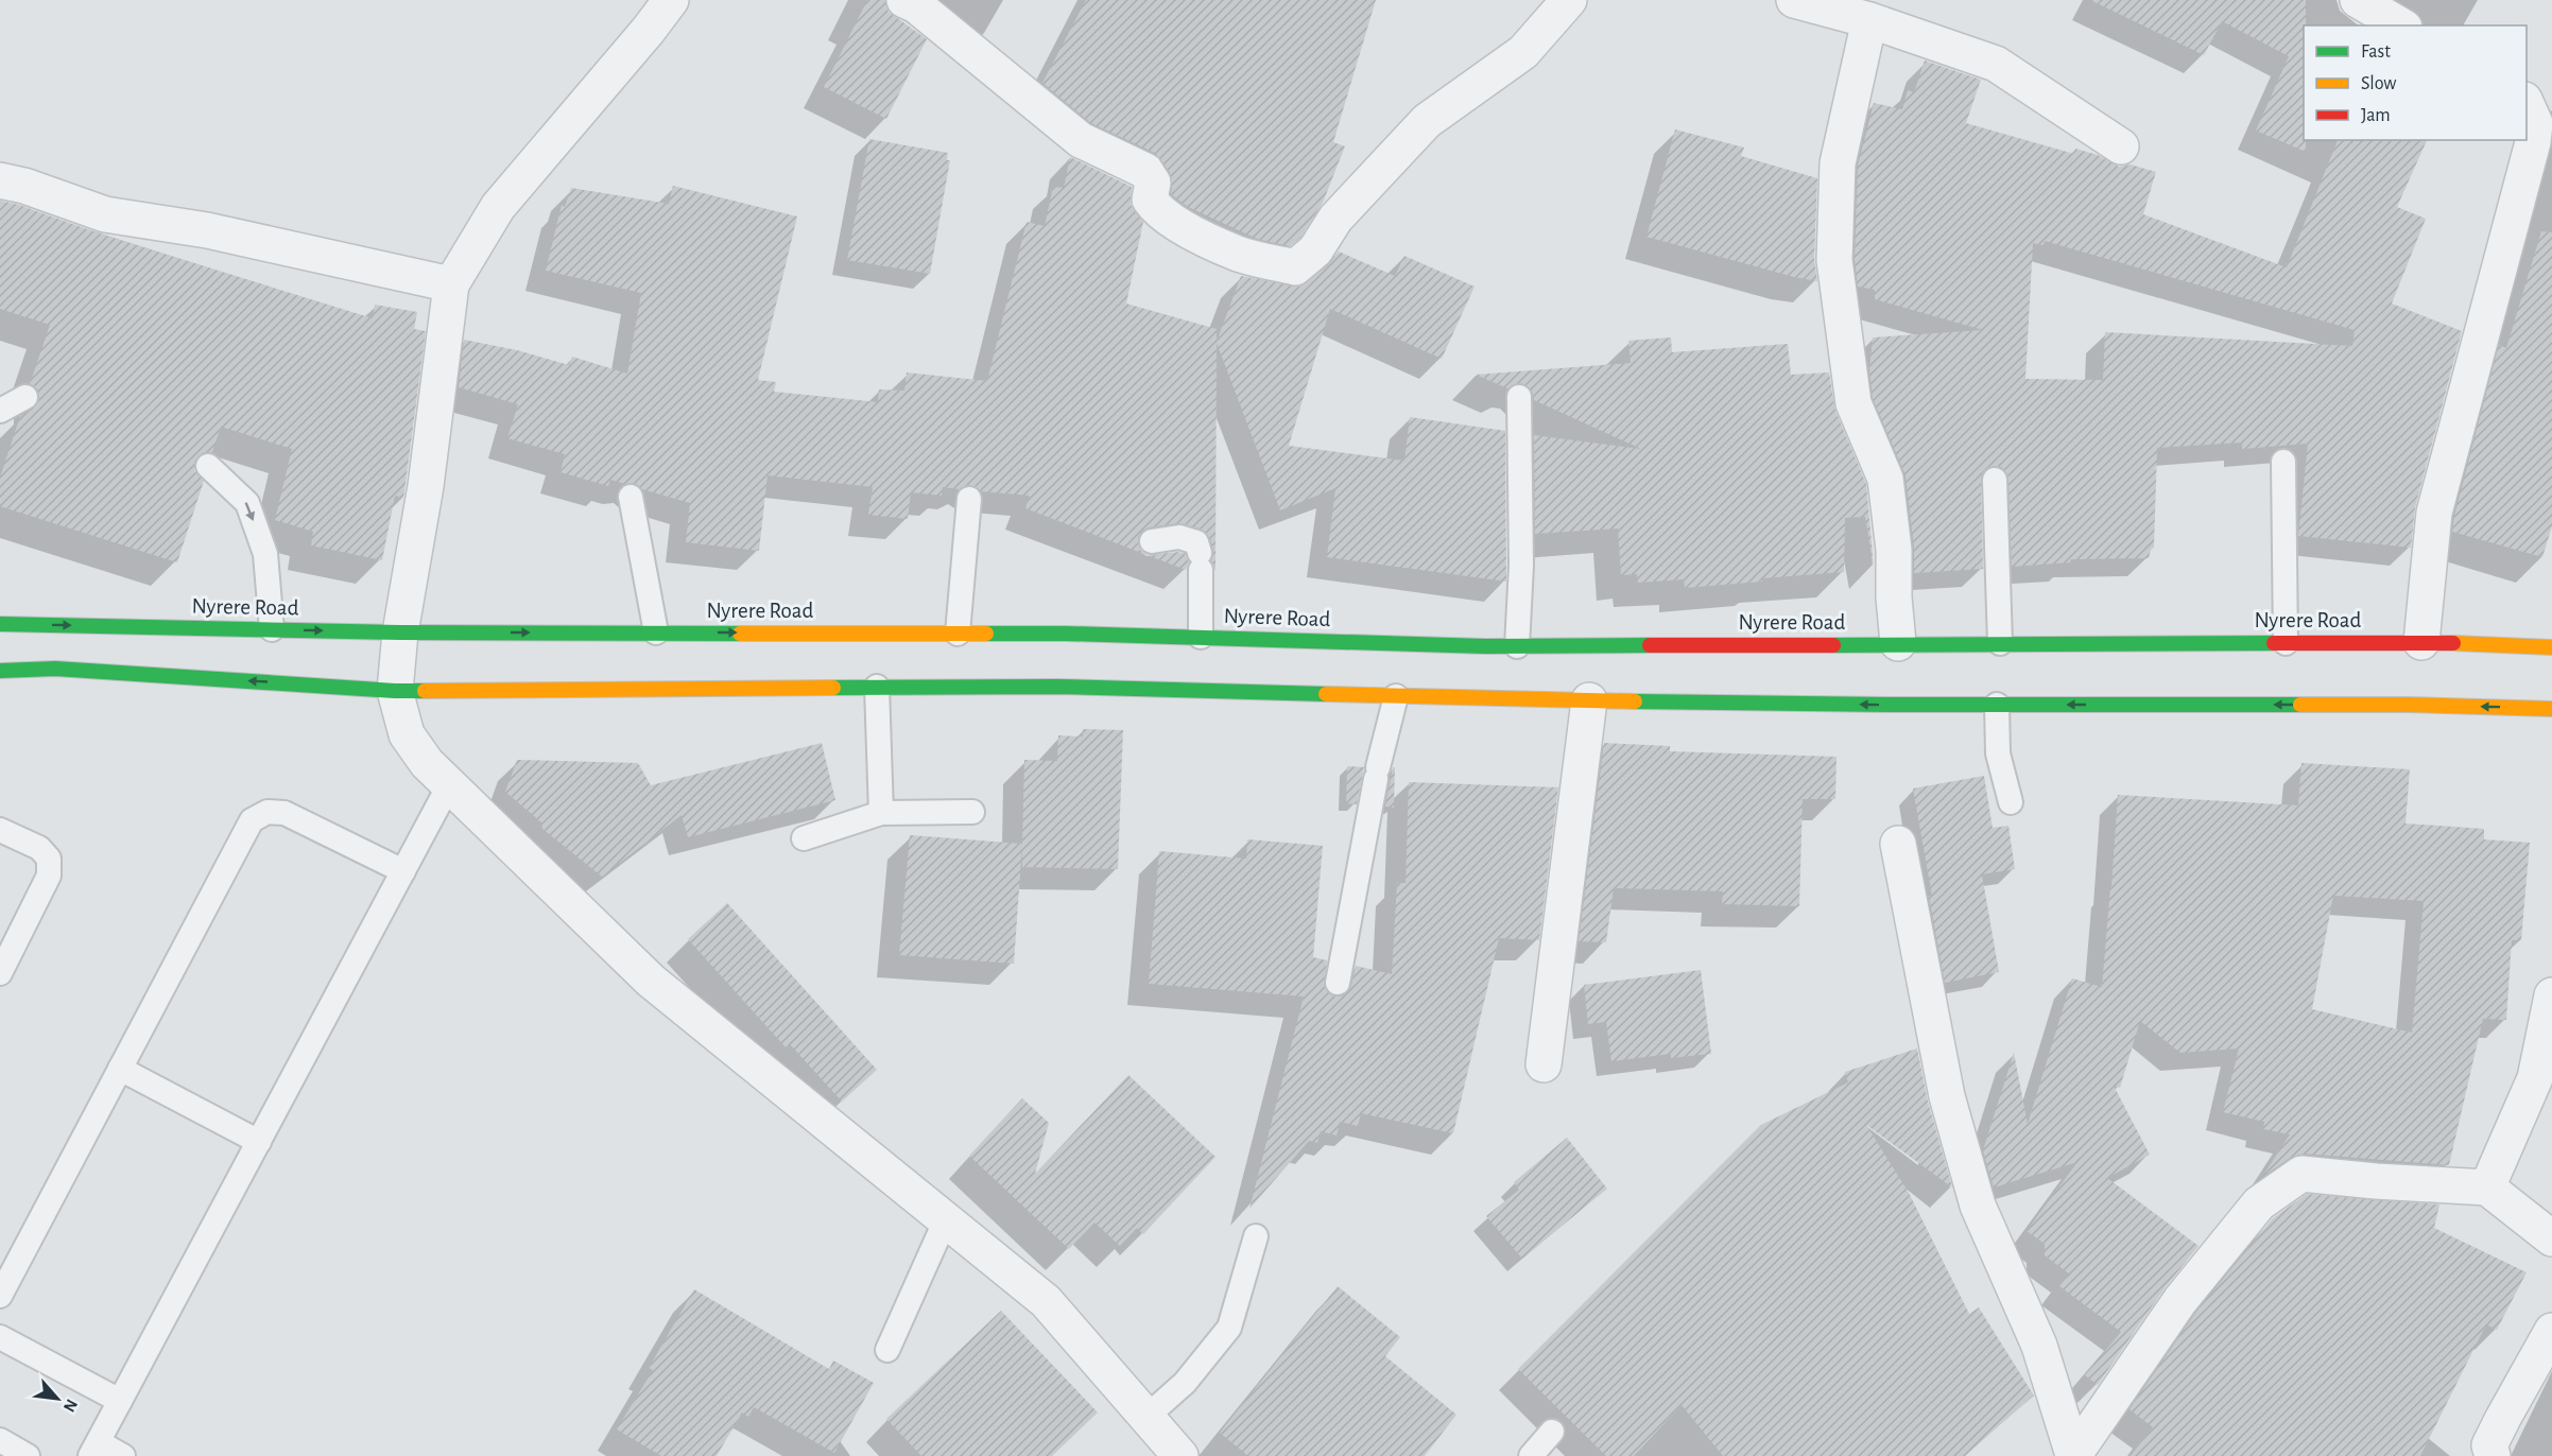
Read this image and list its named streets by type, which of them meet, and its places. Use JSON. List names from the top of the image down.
{
  "streets": {
    "main road": ["Nyrere Road"]
  },
  "legend": ["Fast", "Slow", "Jam"],
  "north": "bottom right"
}
